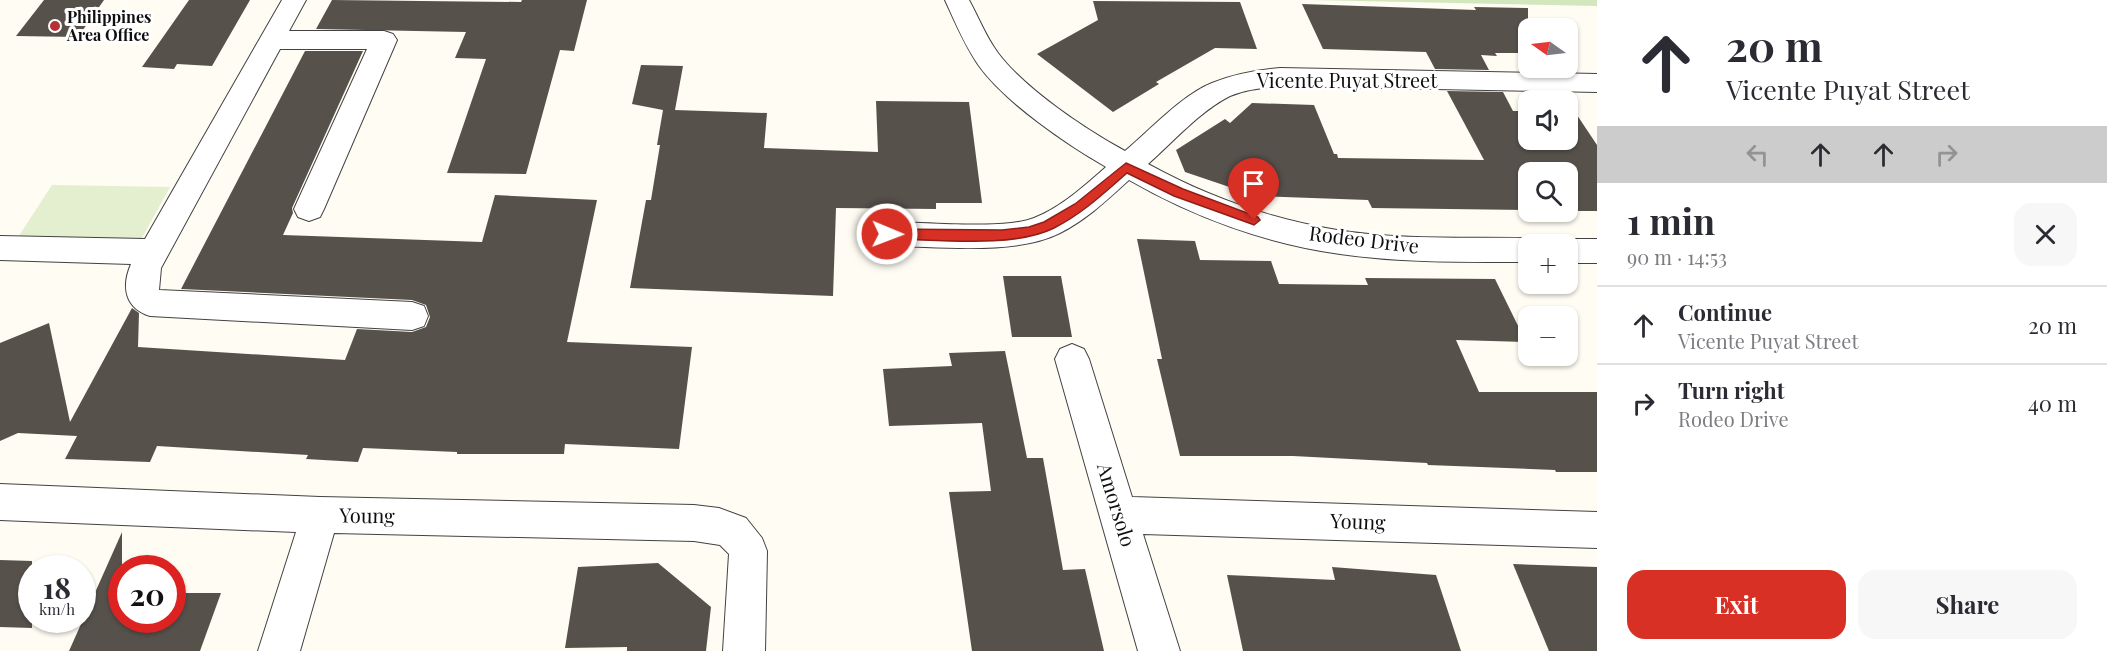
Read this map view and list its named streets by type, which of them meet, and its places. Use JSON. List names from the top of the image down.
{
  "streets": {
    "street": [
      "Vicente Puyat Street",
      "Rodeo Drive",
      "Amorsolo",
      "Young"
    ]
  },
  "crossings": [
    ["Vicente Puyat Street", "Rodeo Drive"],
    ["Amorsolo", "Young"]
  ],
  "places": ["Philippines Area Office"],
  "north": "left",
  "page": {
    "turn": ["20 m", "Vicente Puyat Street"],
    "map_buttons": ["+", "−"],
    "heading": ["1 min", "90 m · 14:53"],
    "list": [
      {
        "name": "Continue",
        "note": "Vicente Puyat Street",
        "value": "20 m"
      },
      {
        "name": "Turn right",
        "note": "Rodeo Drive",
        "value": "40 m"
      }
    ],
    "speed": "18 km/h",
    "limit": "20",
    "buttons": ["Exit", "Share"]
  }
}
